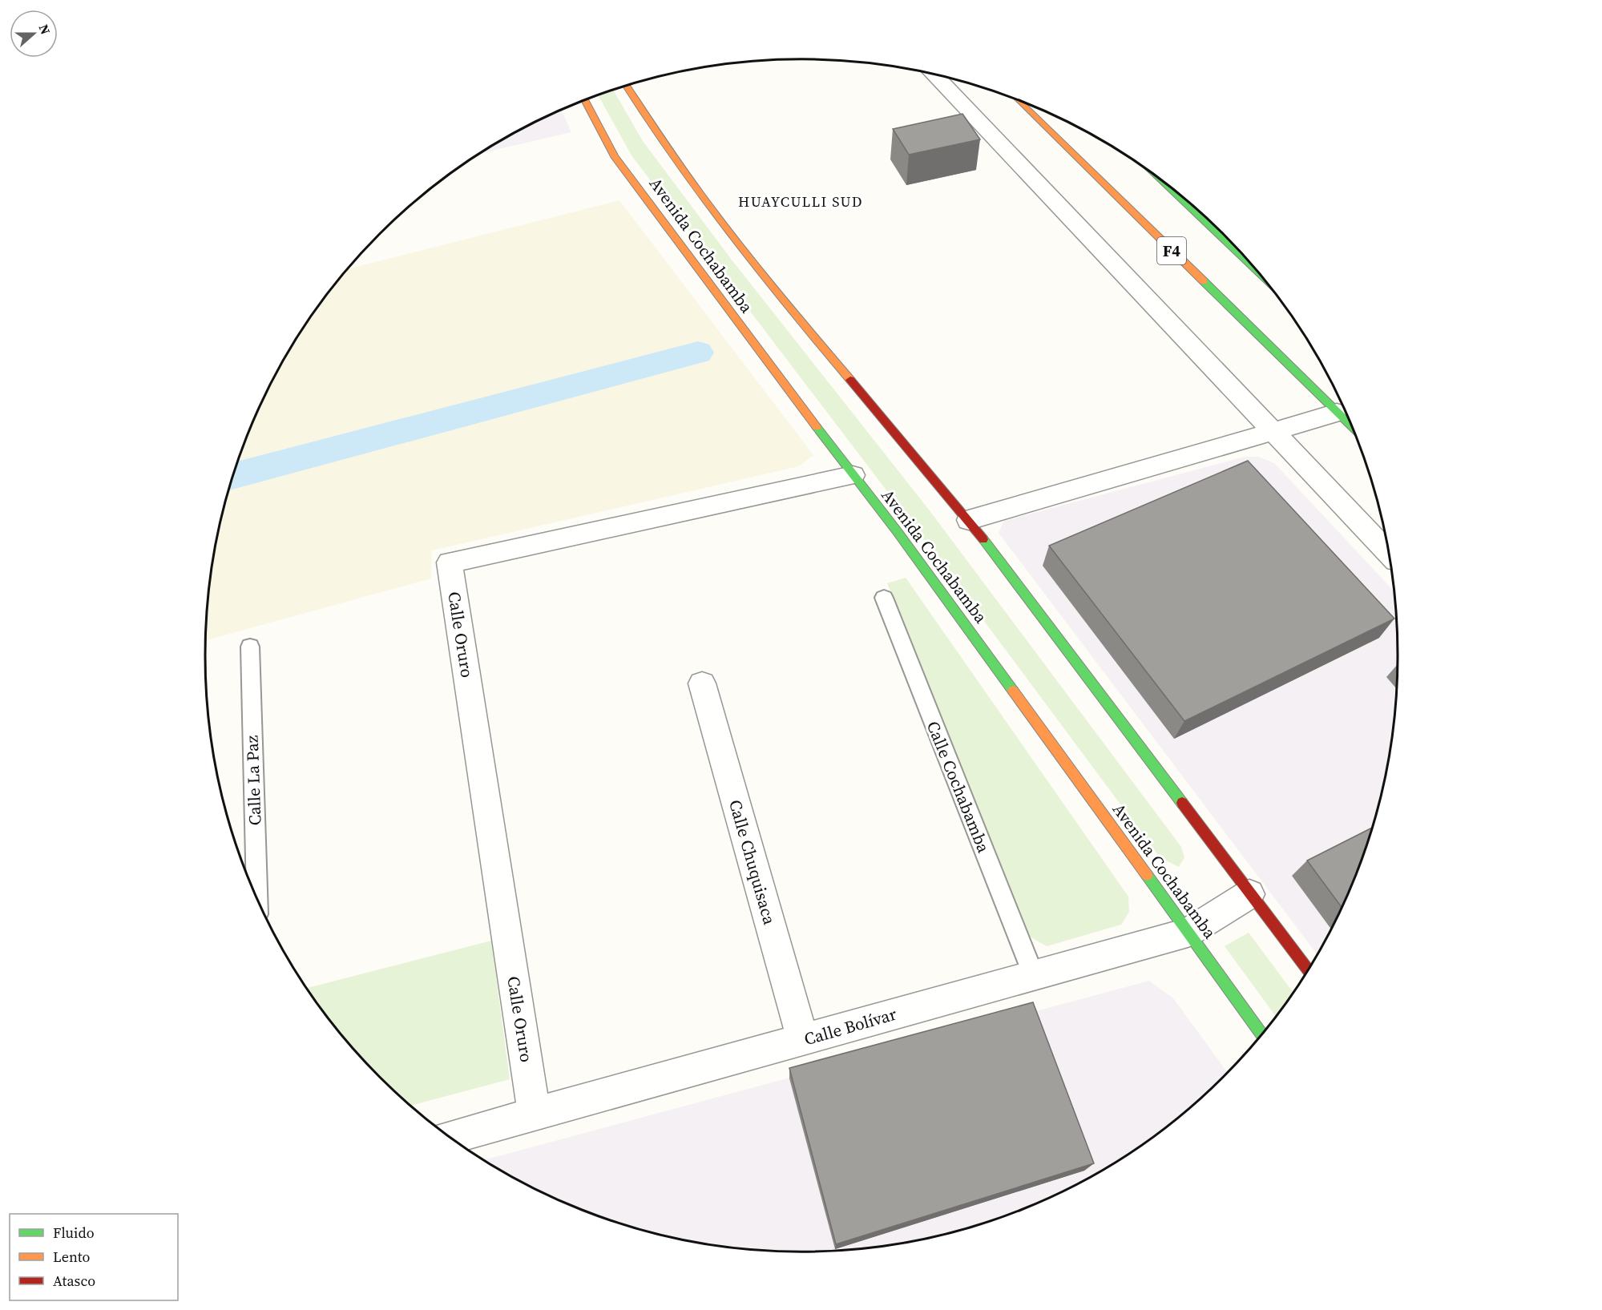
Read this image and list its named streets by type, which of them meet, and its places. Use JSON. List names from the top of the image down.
{
  "streets": {
    "main road": ["Avenida Cochabamba", "F4"],
    "street": ["Calle Oruro", "Calle Chuquisaca", "Calle Bolívar"],
    "lane": ["Calle La Paz", "Calle Cochabamba"]
  },
  "crossings": [
    ["Avenida Cochabamba", "Calle Oruro"],
    ["Avenida Cochabamba", "Calle Bolívar"],
    ["Calle Oruro", "Calle Bolívar"],
    ["Calle Cochabamba", "Calle Bolívar"],
    ["Calle Chuquisaca", "Calle Bolívar"]
  ],
  "districts": ["HUAYCULLI SUD"],
  "legend": ["Fluido", "Lento", "Atasco"],
  "north": "right"
}
